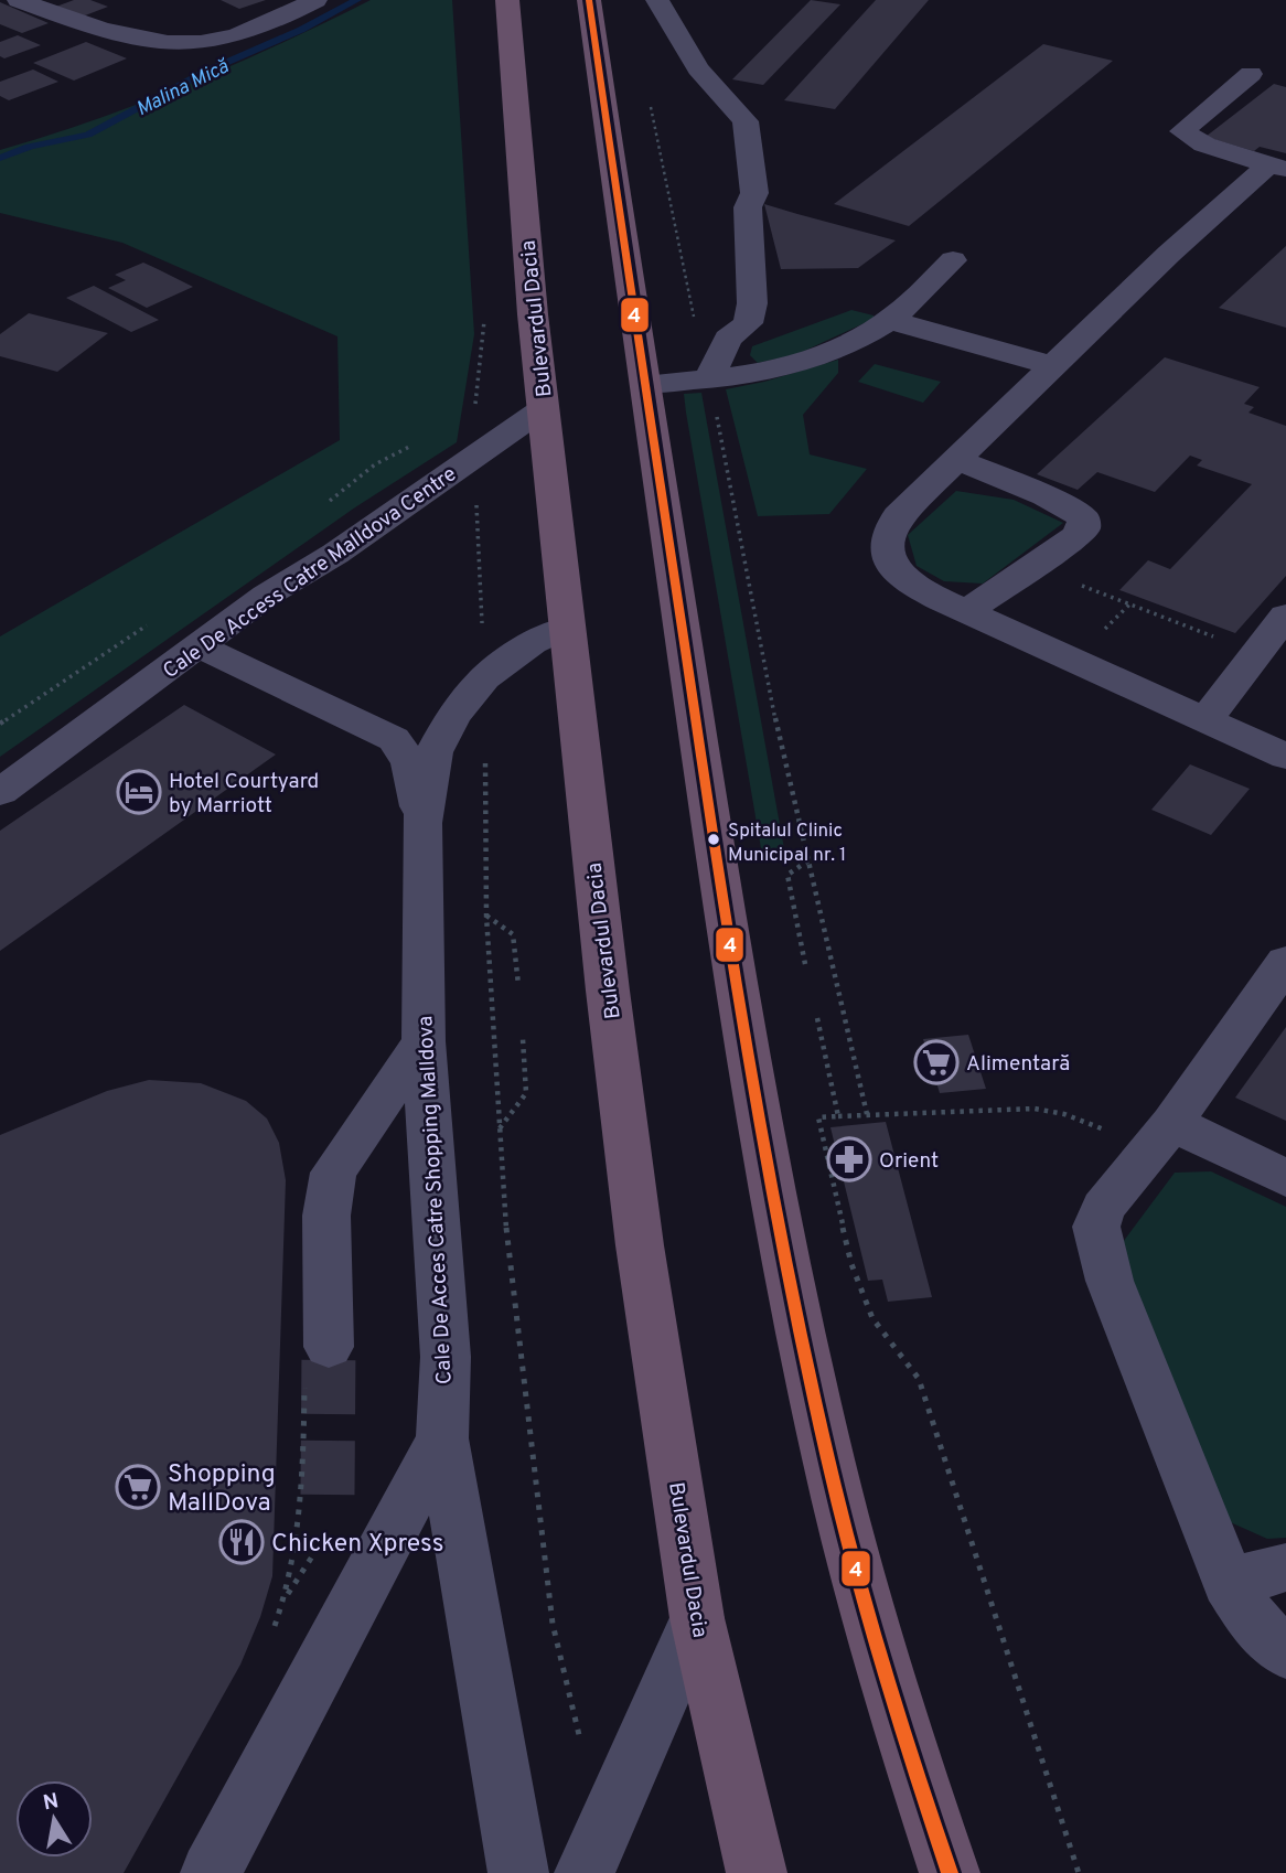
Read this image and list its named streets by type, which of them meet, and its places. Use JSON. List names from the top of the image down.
{
  "streets": {
    "highway": ["Bulevardul Dacia"],
    "street": ["Cale De Access Catre Malldova Centre", "Cale De Acces Catre Shopping Malldova"]
  },
  "crossings": [
    ["Bulevardul Dacia", "Cale De Access Catre Malldova Centre"],
    ["Bulevardul Dacia", "Cale De Acces Catre Shopping Malldova"]
  ],
  "water": ["Malina Mică"],
  "places": {
    "hotel": ["Hotel Courtyard by Marriott"],
    "other": ["Spitalul Clinic Municipal nr. 1"],
    "supermarket": ["Alimentară", "Shopping MallDova"],
    "pharmacy": ["Orient"],
    "restaurant": ["Chicken Xpress"]
  },
  "lines": ["transit line 4"],
  "north": "top"
}
